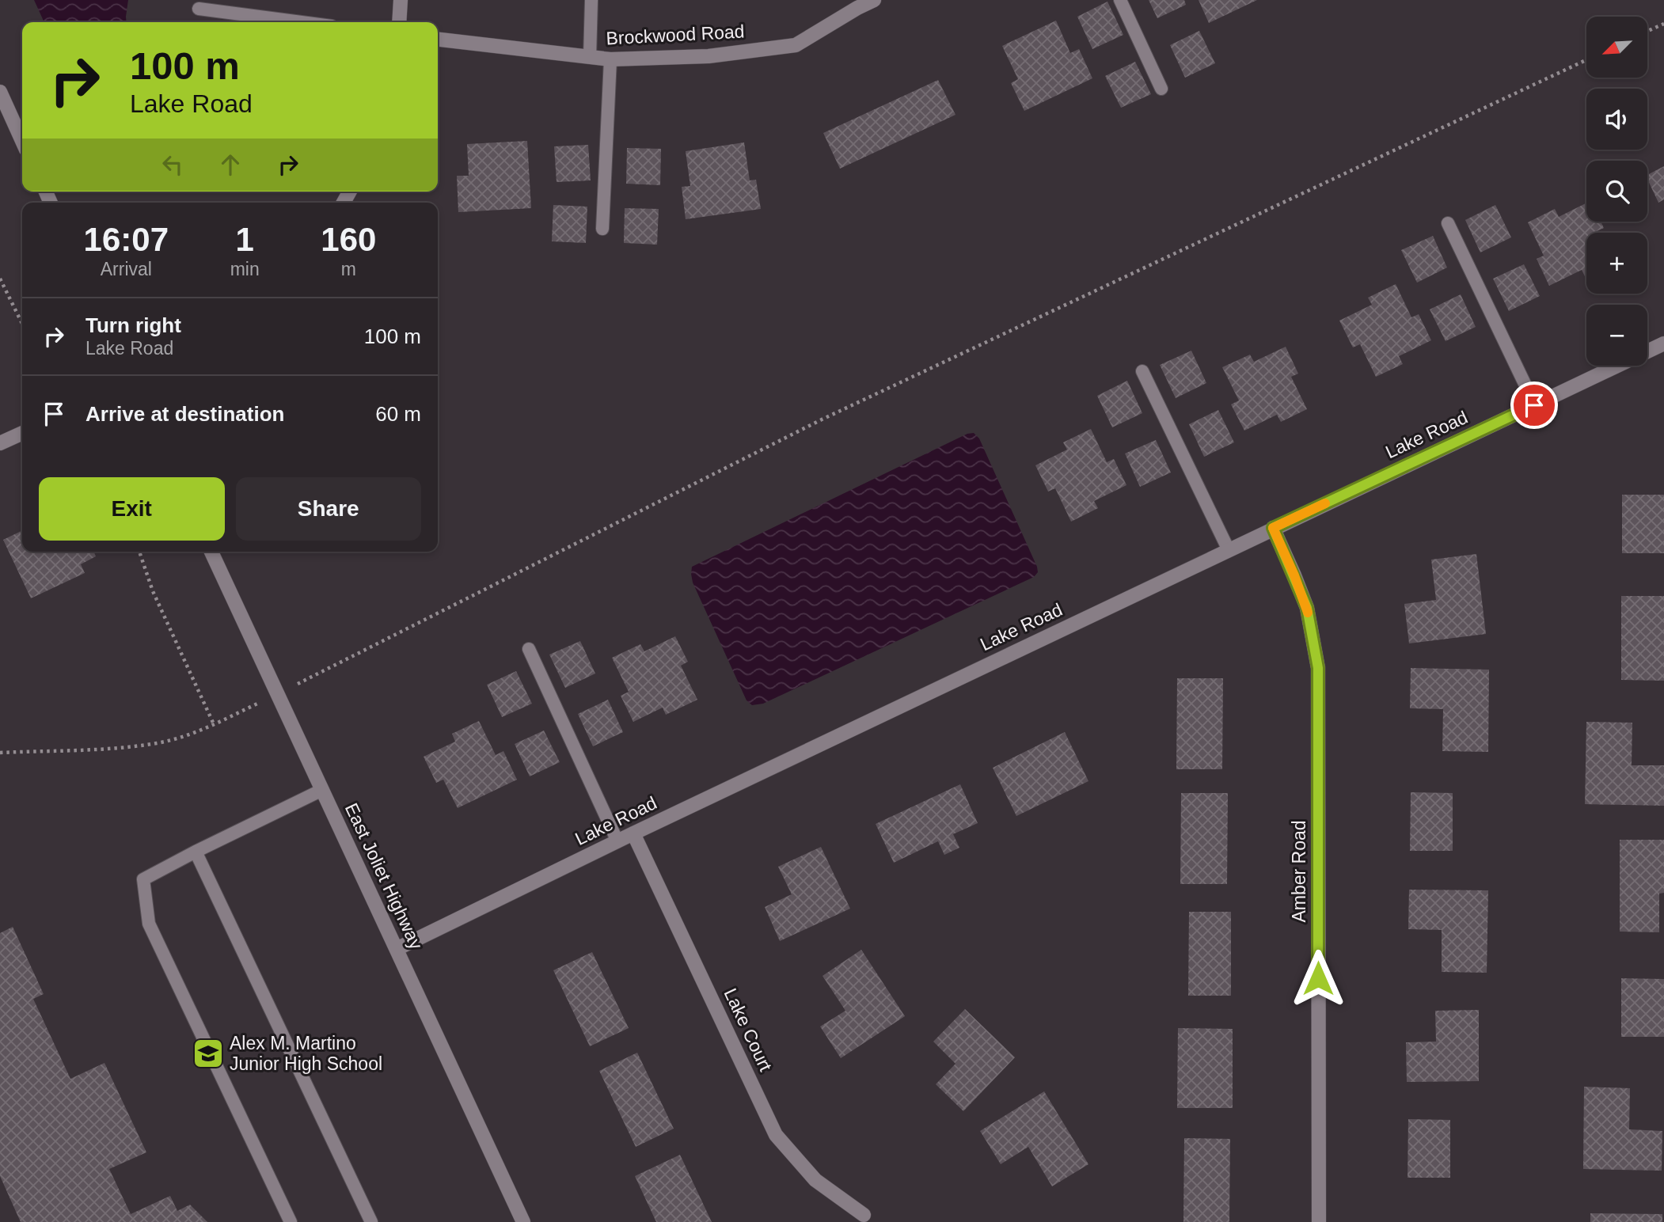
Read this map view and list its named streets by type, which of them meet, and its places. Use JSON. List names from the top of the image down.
{
  "streets": {
    "street": [
      "Brockwood Road",
      "Lake Road",
      "Amber Road",
      "East Joliet Highway",
      "Lake Court"
    ]
  },
  "crossings": [
    ["Lake Road", "Amber Road"],
    ["Lake Road", "East Joliet Highway"],
    ["Lake Road", "Lake Court"]
  ],
  "places": {
    "school or university": ["Alex M. Martino Junior High School"]
  },
  "north": "bottom left",
  "page": {
    "map_buttons": ["+", "−"],
    "turn": ["100 m", "Lake Road"],
    "eta": [
      "16:07",
      "Arrival",
      "1",
      "min",
      "160",
      "m"
    ],
    "list": [
      {
        "name": "Turn right",
        "note": "Lake Road",
        "value": "100 m"
      },
      {
        "name": "Arrive at destination",
        "value": "60 m"
      }
    ],
    "buttons": ["Exit", "Share"]
  }
}
